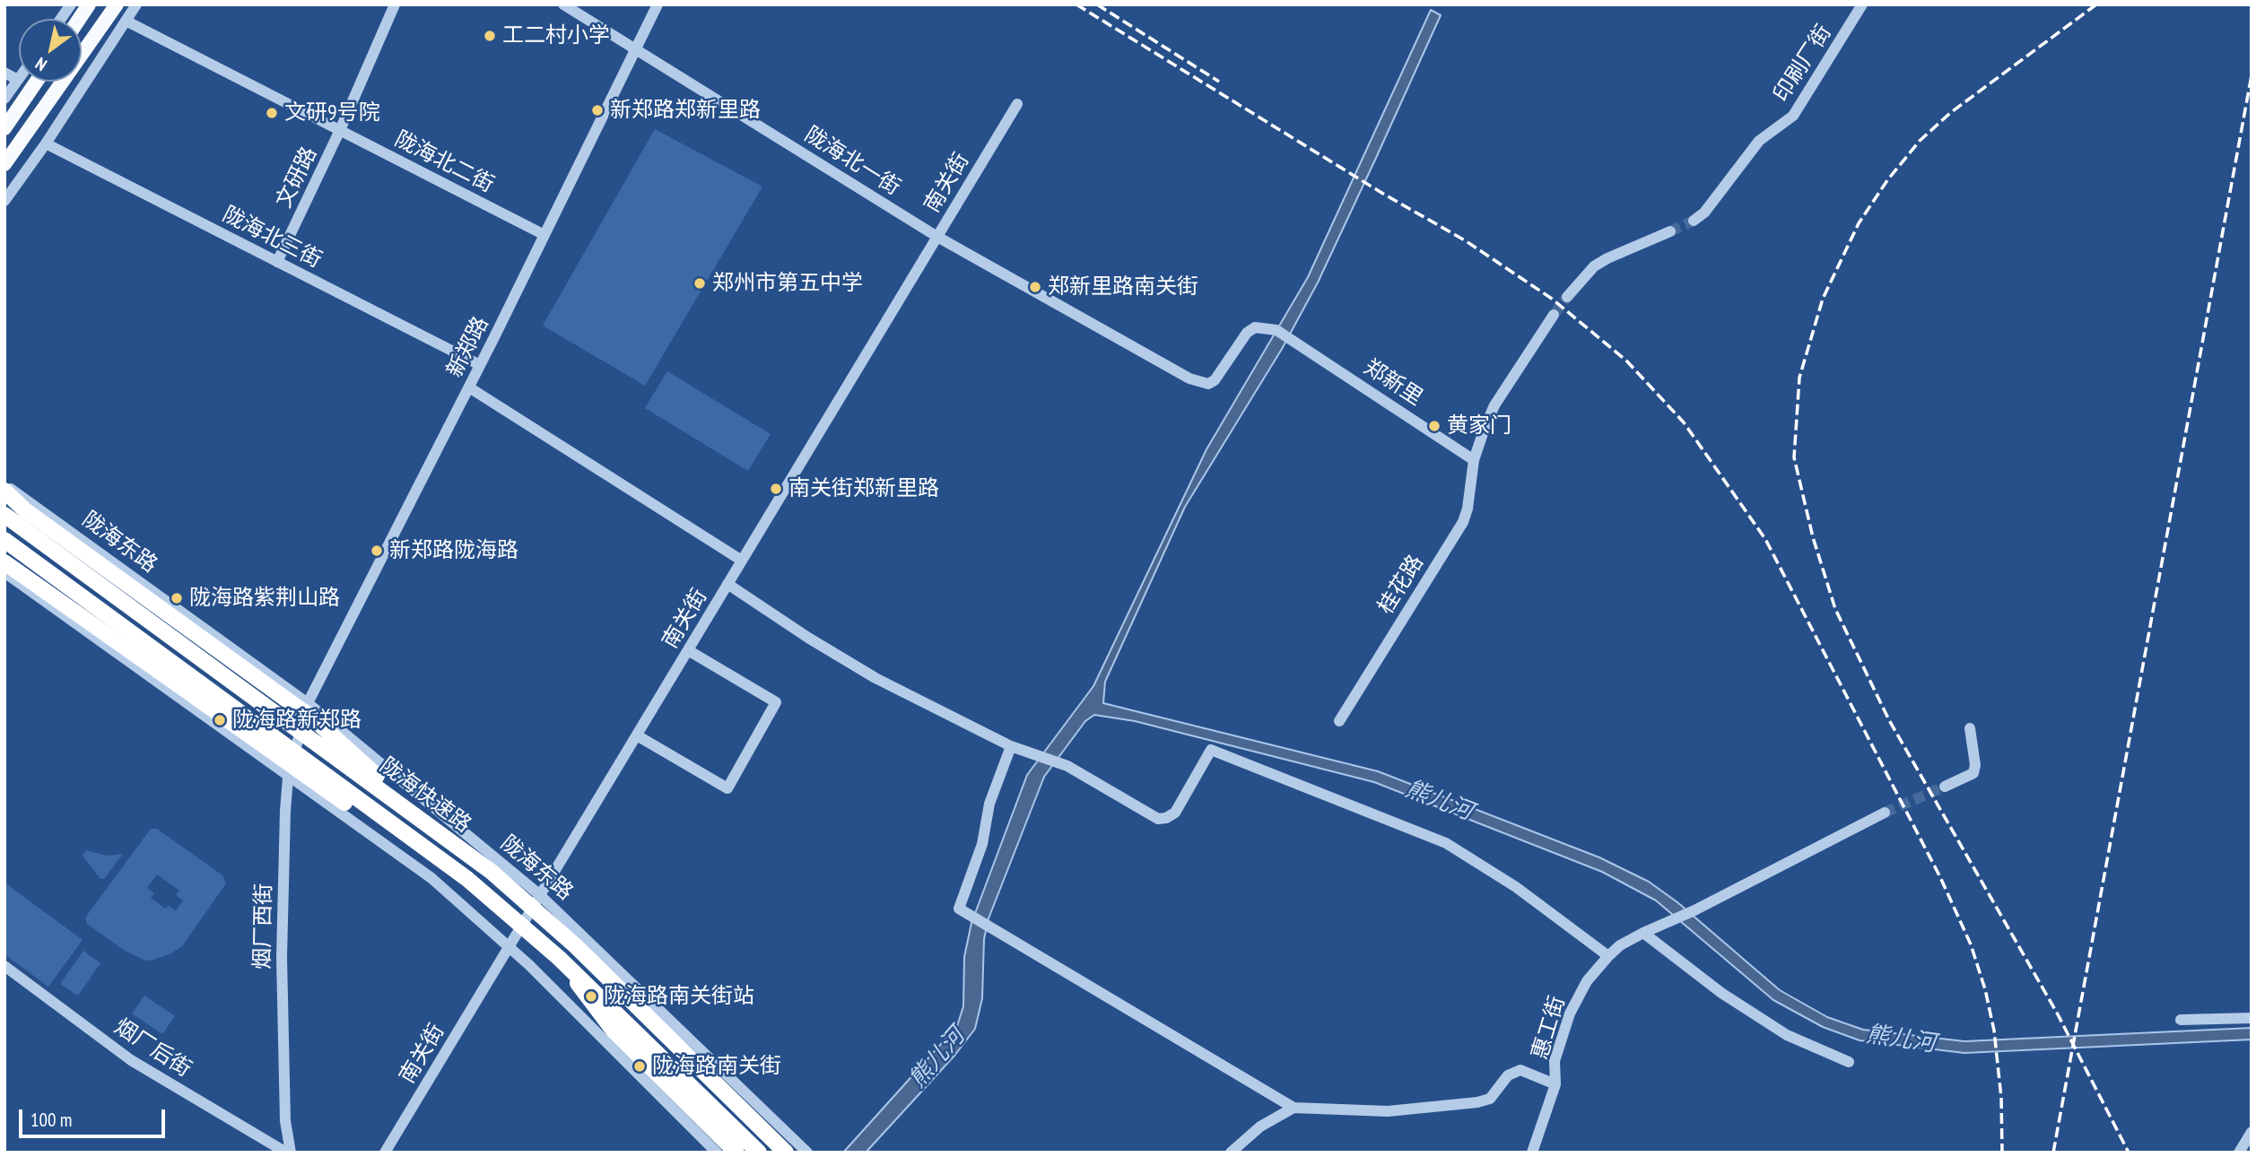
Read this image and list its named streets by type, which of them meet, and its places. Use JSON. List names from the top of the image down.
{
  "streets": {
    "highway": ["陇海快速路"],
    "street": [
      "印刷厂街",
      "陇海北一街",
      "陇海北二街",
      "文研路",
      "南关街",
      "陇海北三街",
      "新郑路",
      "郑新里",
      "陇海东路",
      "桂花路",
      "烟厂西街",
      "惠工街",
      "烟厂后街"
    ]
  },
  "crossings": [
    ["陇海北一街", "南关街"],
    ["陇海北一街", "新郑路"],
    ["陇海北一街", "郑新里"],
    ["陇海北二街", "文研路"],
    ["陇海北二街", "新郑路"],
    ["文研路", "陇海北三街"],
    ["南关街", "陇海东路"],
    ["陇海北三街", "新郑路"],
    ["新郑路", "陇海东路"],
    ["新郑路", "烟厂西街"],
    ["郑新里", "桂花路"],
    ["陇海东路", "烟厂西街"]
  ],
  "water": ["熊儿河"],
  "places": [
    "工二村小学",
    "新郑路郑新里路",
    "文研9号院",
    "郑州市第五中学",
    "郑新里路南关街",
    "黄家门",
    "南关街郑新里路",
    "新郑路陇海路",
    "陇海路紫荆山路",
    "陇海路新郑路",
    "陇海路南关街站",
    "陇海路南关街"
  ],
  "scale_bar": "100 m",
  "north": "bottom left"
}
